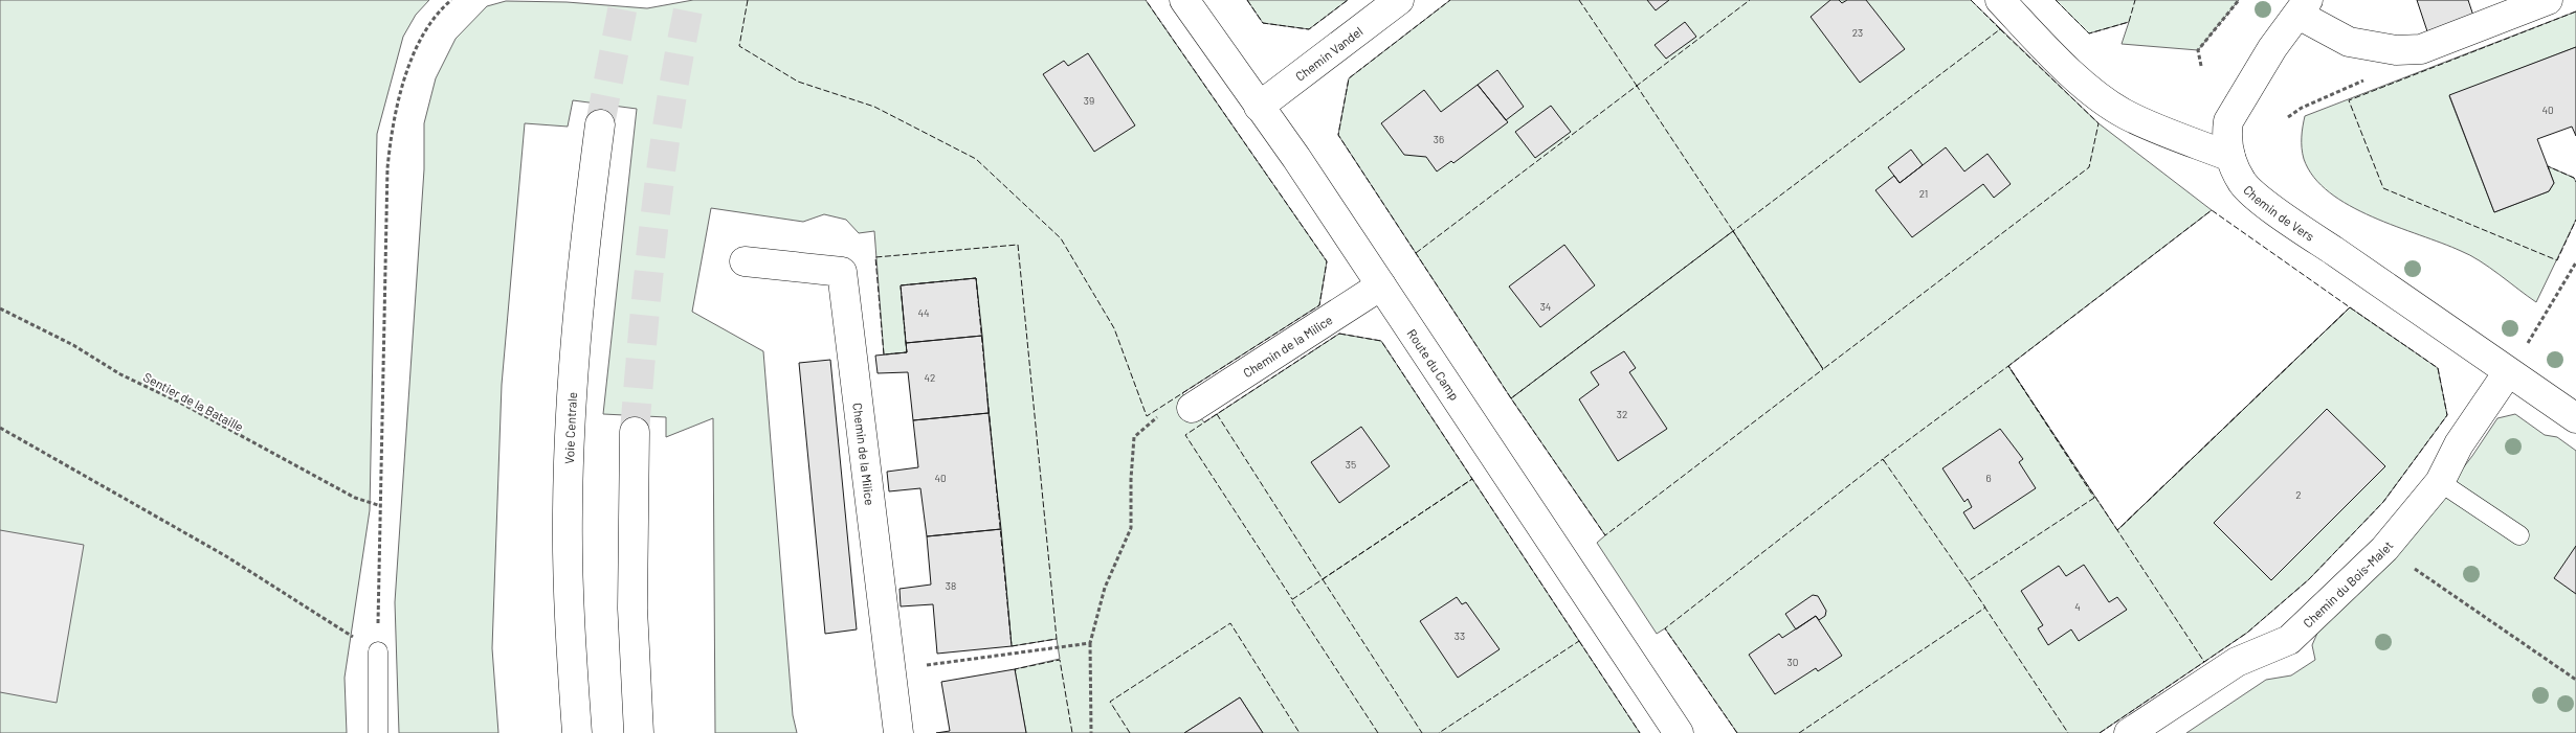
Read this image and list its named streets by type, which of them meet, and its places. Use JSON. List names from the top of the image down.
{
  "streets": {
    "main road": [
      "Chemin Vandel",
      "Chemin de Vers",
      "Chemin de la Milice",
      "Route du Camp",
      "Voie Centrale",
      "Chemin du Bois-Malet"
    ],
    "path": ["Sentier de la Bataille"]
  },
  "crossings": [
    ["Chemin Vandel", "Route du Camp"],
    ["Chemin de Vers", "Chemin du Bois-Malet"],
    ["Chemin de la Milice", "Route du Camp"]
  ],
  "house_numbers": [
    "23",
    "39",
    "40",
    "36",
    "21",
    "34",
    "44",
    "42",
    "32",
    "35",
    "40",
    "6",
    "2",
    "38",
    "4",
    "33",
    "30"
  ]
}
